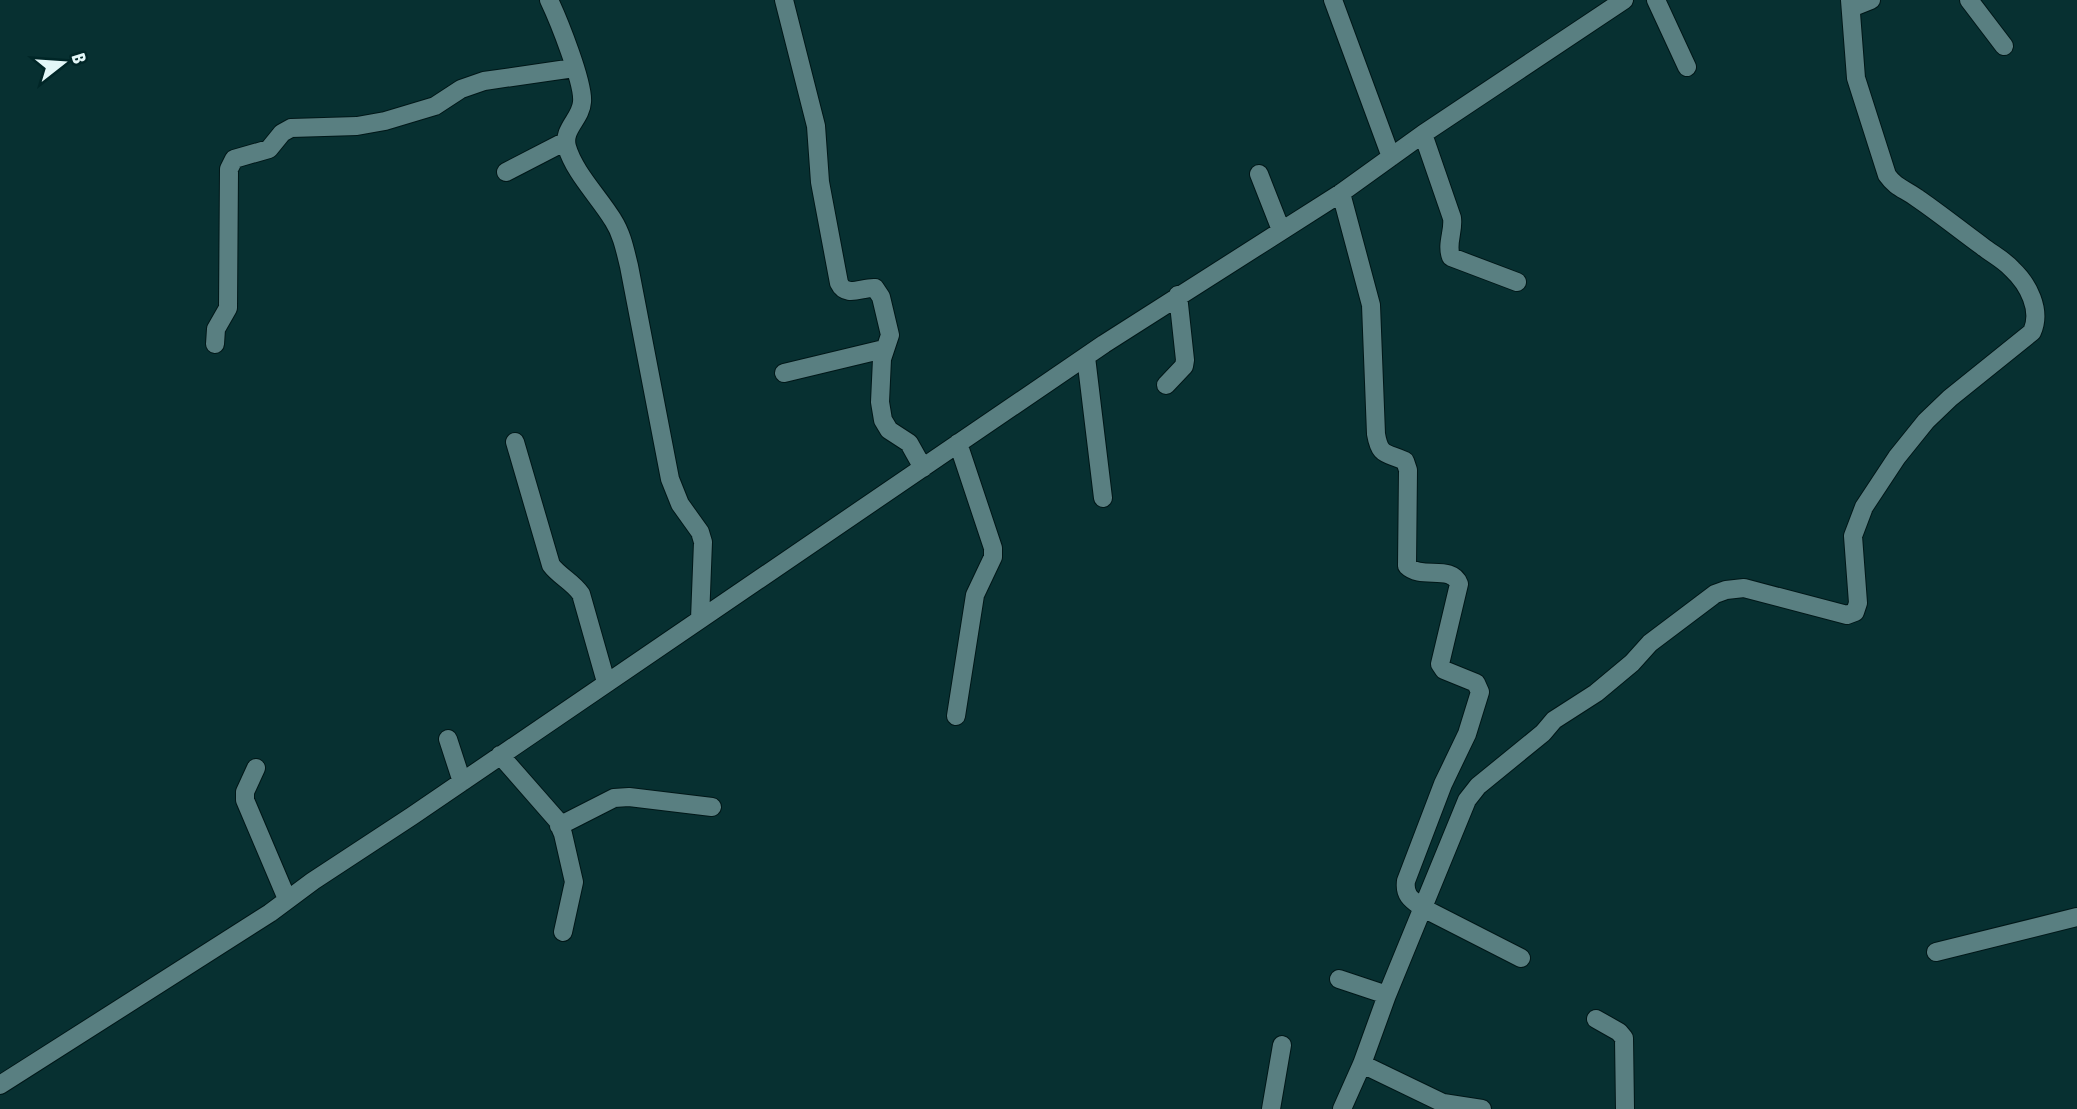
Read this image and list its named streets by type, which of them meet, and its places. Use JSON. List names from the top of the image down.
{
  "north": "right"
}
